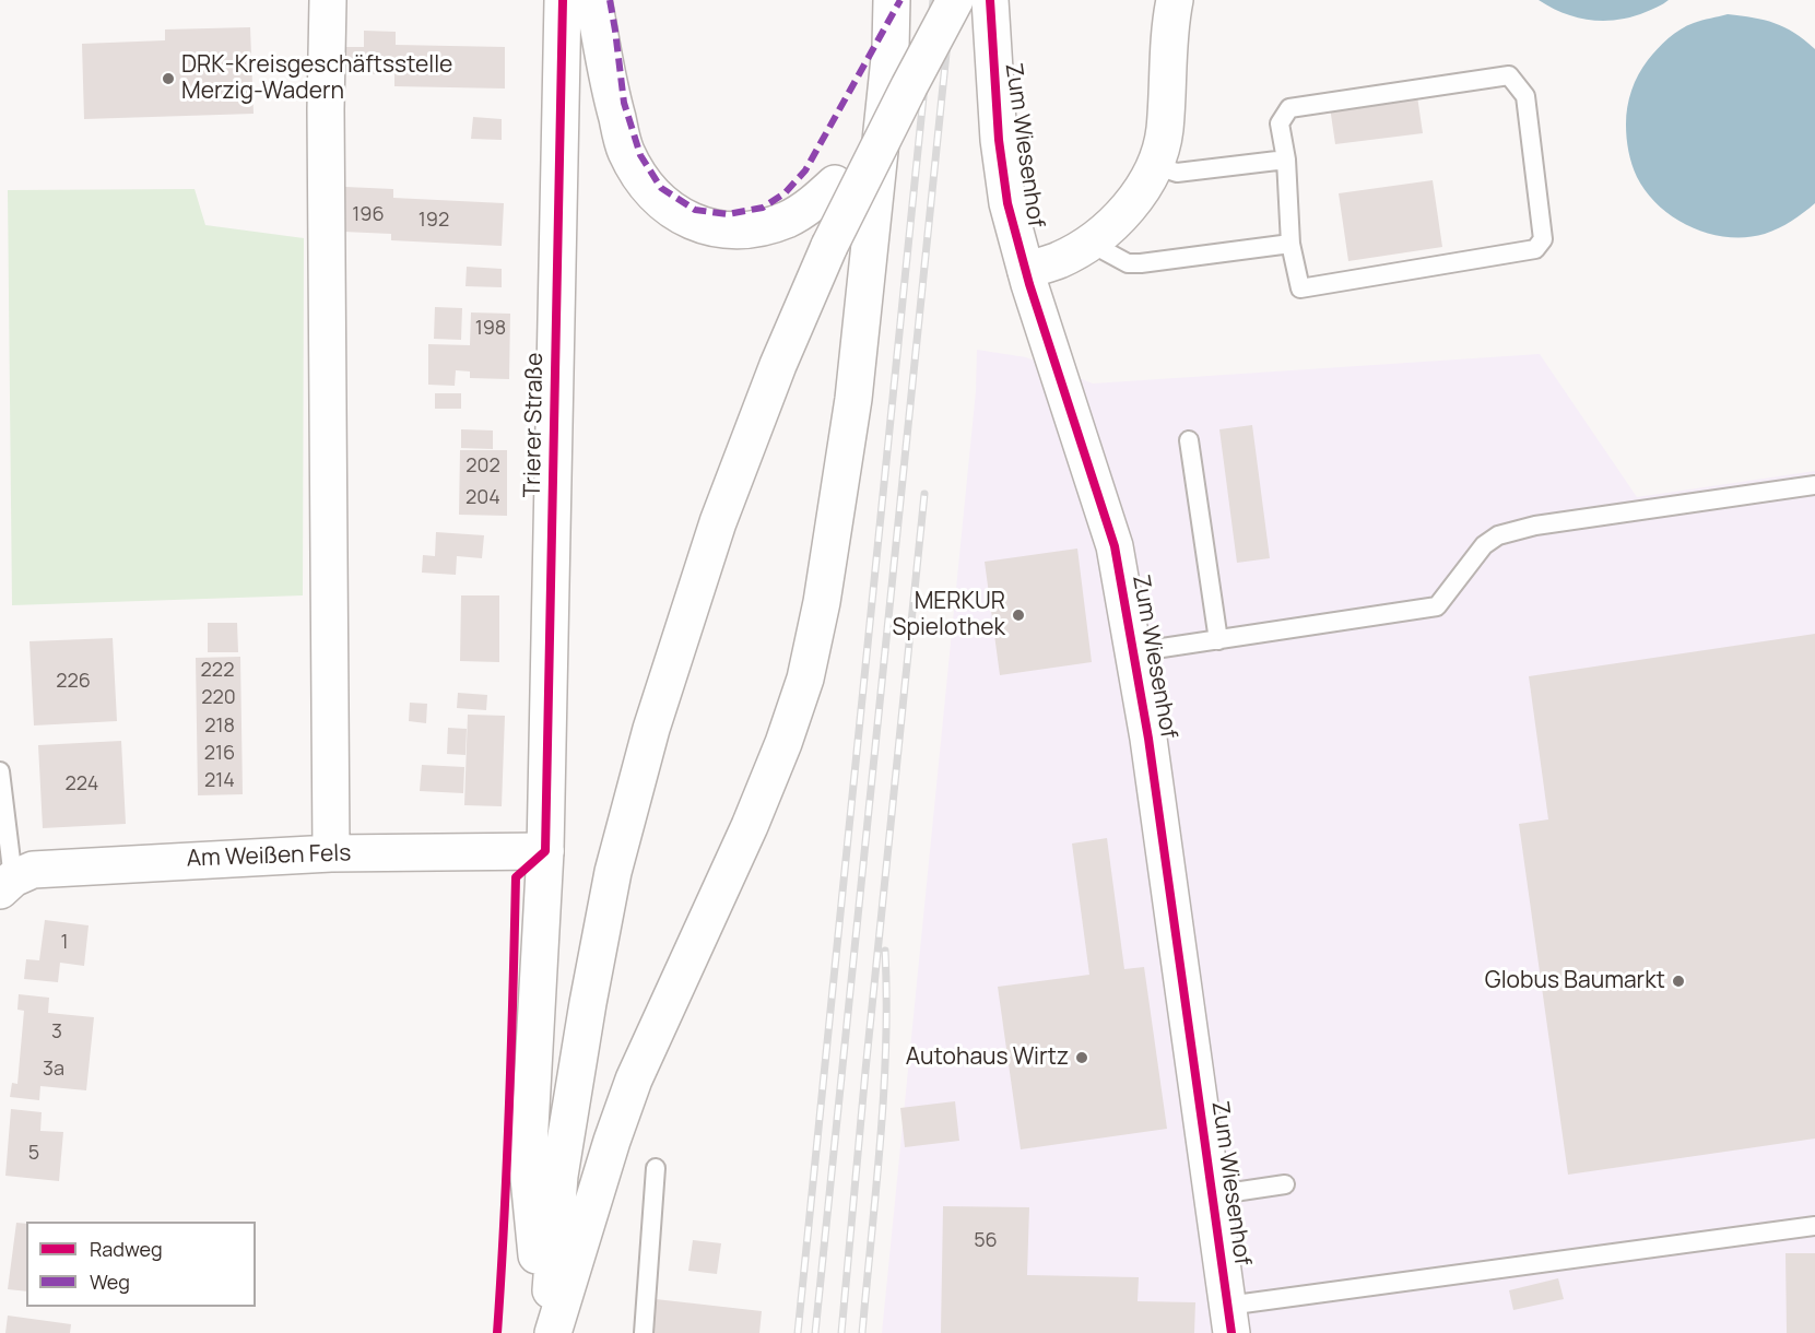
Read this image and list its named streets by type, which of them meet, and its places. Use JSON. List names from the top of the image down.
{
  "streets": {
    "main road": ["Zum Wiesenhof", "Trierer Straße", "Am Weißen Fels"]
  },
  "crossings": [
    ["Trierer Straße", "Am Weißen Fels"]
  ],
  "places": [
    "DRK-Kreisgeschäftsstelle Merzig-Wadern",
    "MERKUR Spielothek",
    "Globus Baumarkt",
    "Autohaus Wirtz"
  ],
  "house_numbers": [
    "196",
    "192",
    "198",
    "202",
    "204",
    "222",
    "226",
    "220",
    "218",
    "216",
    "214",
    "224",
    "1",
    "3",
    "3a",
    "5",
    "56"
  ],
  "legend": ["Radweg", "Weg"]
}
